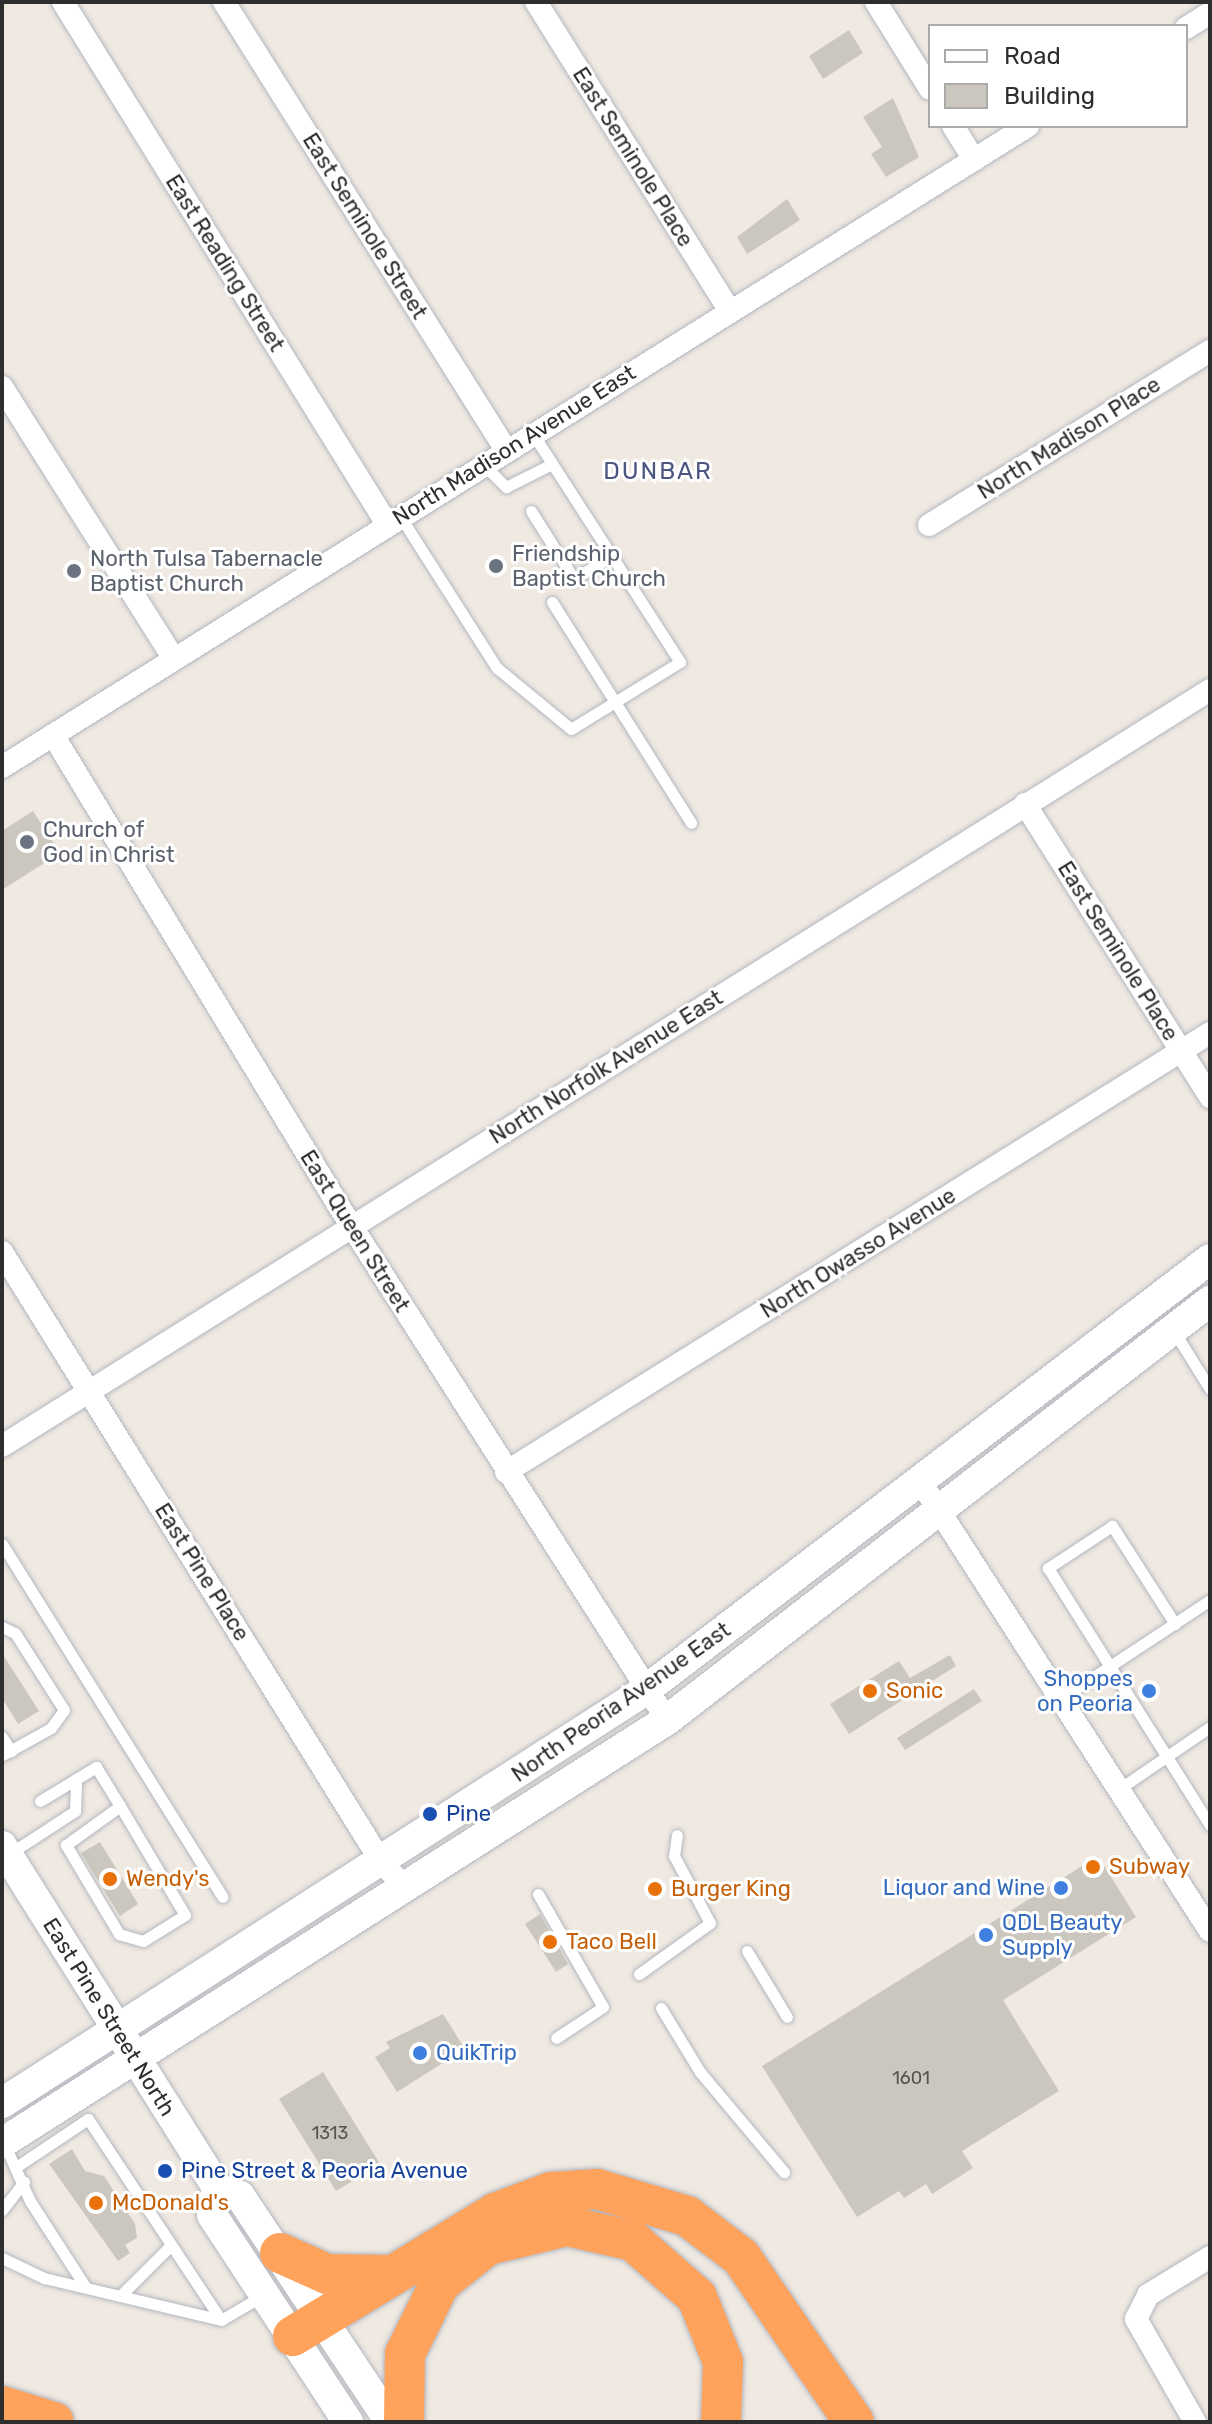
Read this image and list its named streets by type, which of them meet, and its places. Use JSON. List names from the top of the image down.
{
  "streets": {
    "main road": ["North Peoria Avenue East", "East Pine Street North"],
    "street": [
      "East Seminole Place",
      "East Seminole Street",
      "East Reading Street",
      "North Madison Place",
      "North Madison Avenue East",
      "North Norfolk Avenue East",
      "East Queen Street",
      "North Owasso Avenue",
      "East Pine Place"
    ]
  },
  "crossings": [
    ["East Seminole Place", "North Madison Avenue East"],
    ["East Seminole Place", "North Norfolk Avenue East"],
    ["East Seminole Place", "North Owasso Avenue"],
    ["East Seminole Street", "North Madison Avenue East"],
    ["East Reading Street", "North Madison Avenue East"],
    ["North Madison Avenue East", "East Queen Street"],
    ["North Norfolk Avenue East", "East Queen Street"],
    ["North Norfolk Avenue East", "East Pine Place"],
    ["East Queen Street", "North Owasso Avenue"],
    ["East Queen Street", "North Peoria Avenue East"],
    ["East Pine Place", "North Peoria Avenue East"],
    ["North Peoria Avenue East", "East Pine Street North"]
  ],
  "districts": ["DUNBAR"],
  "places": [
    "Friendship Baptist Church",
    "North Tulsa Tabernacle Baptist Church",
    "Church of God in Christ",
    "Sonic",
    "Shoppes on Peoria",
    "Pine",
    "Subway",
    "Wendy's",
    "Liquor and Wine",
    "Burger King",
    "QDL Beauty Supply",
    "Taco Bell",
    "QuikTrip",
    "Pine Street & Peoria Avenue",
    "McDonald's"
  ],
  "house_numbers": ["1601", "1313"],
  "legend": ["Road", "Building"]
}
